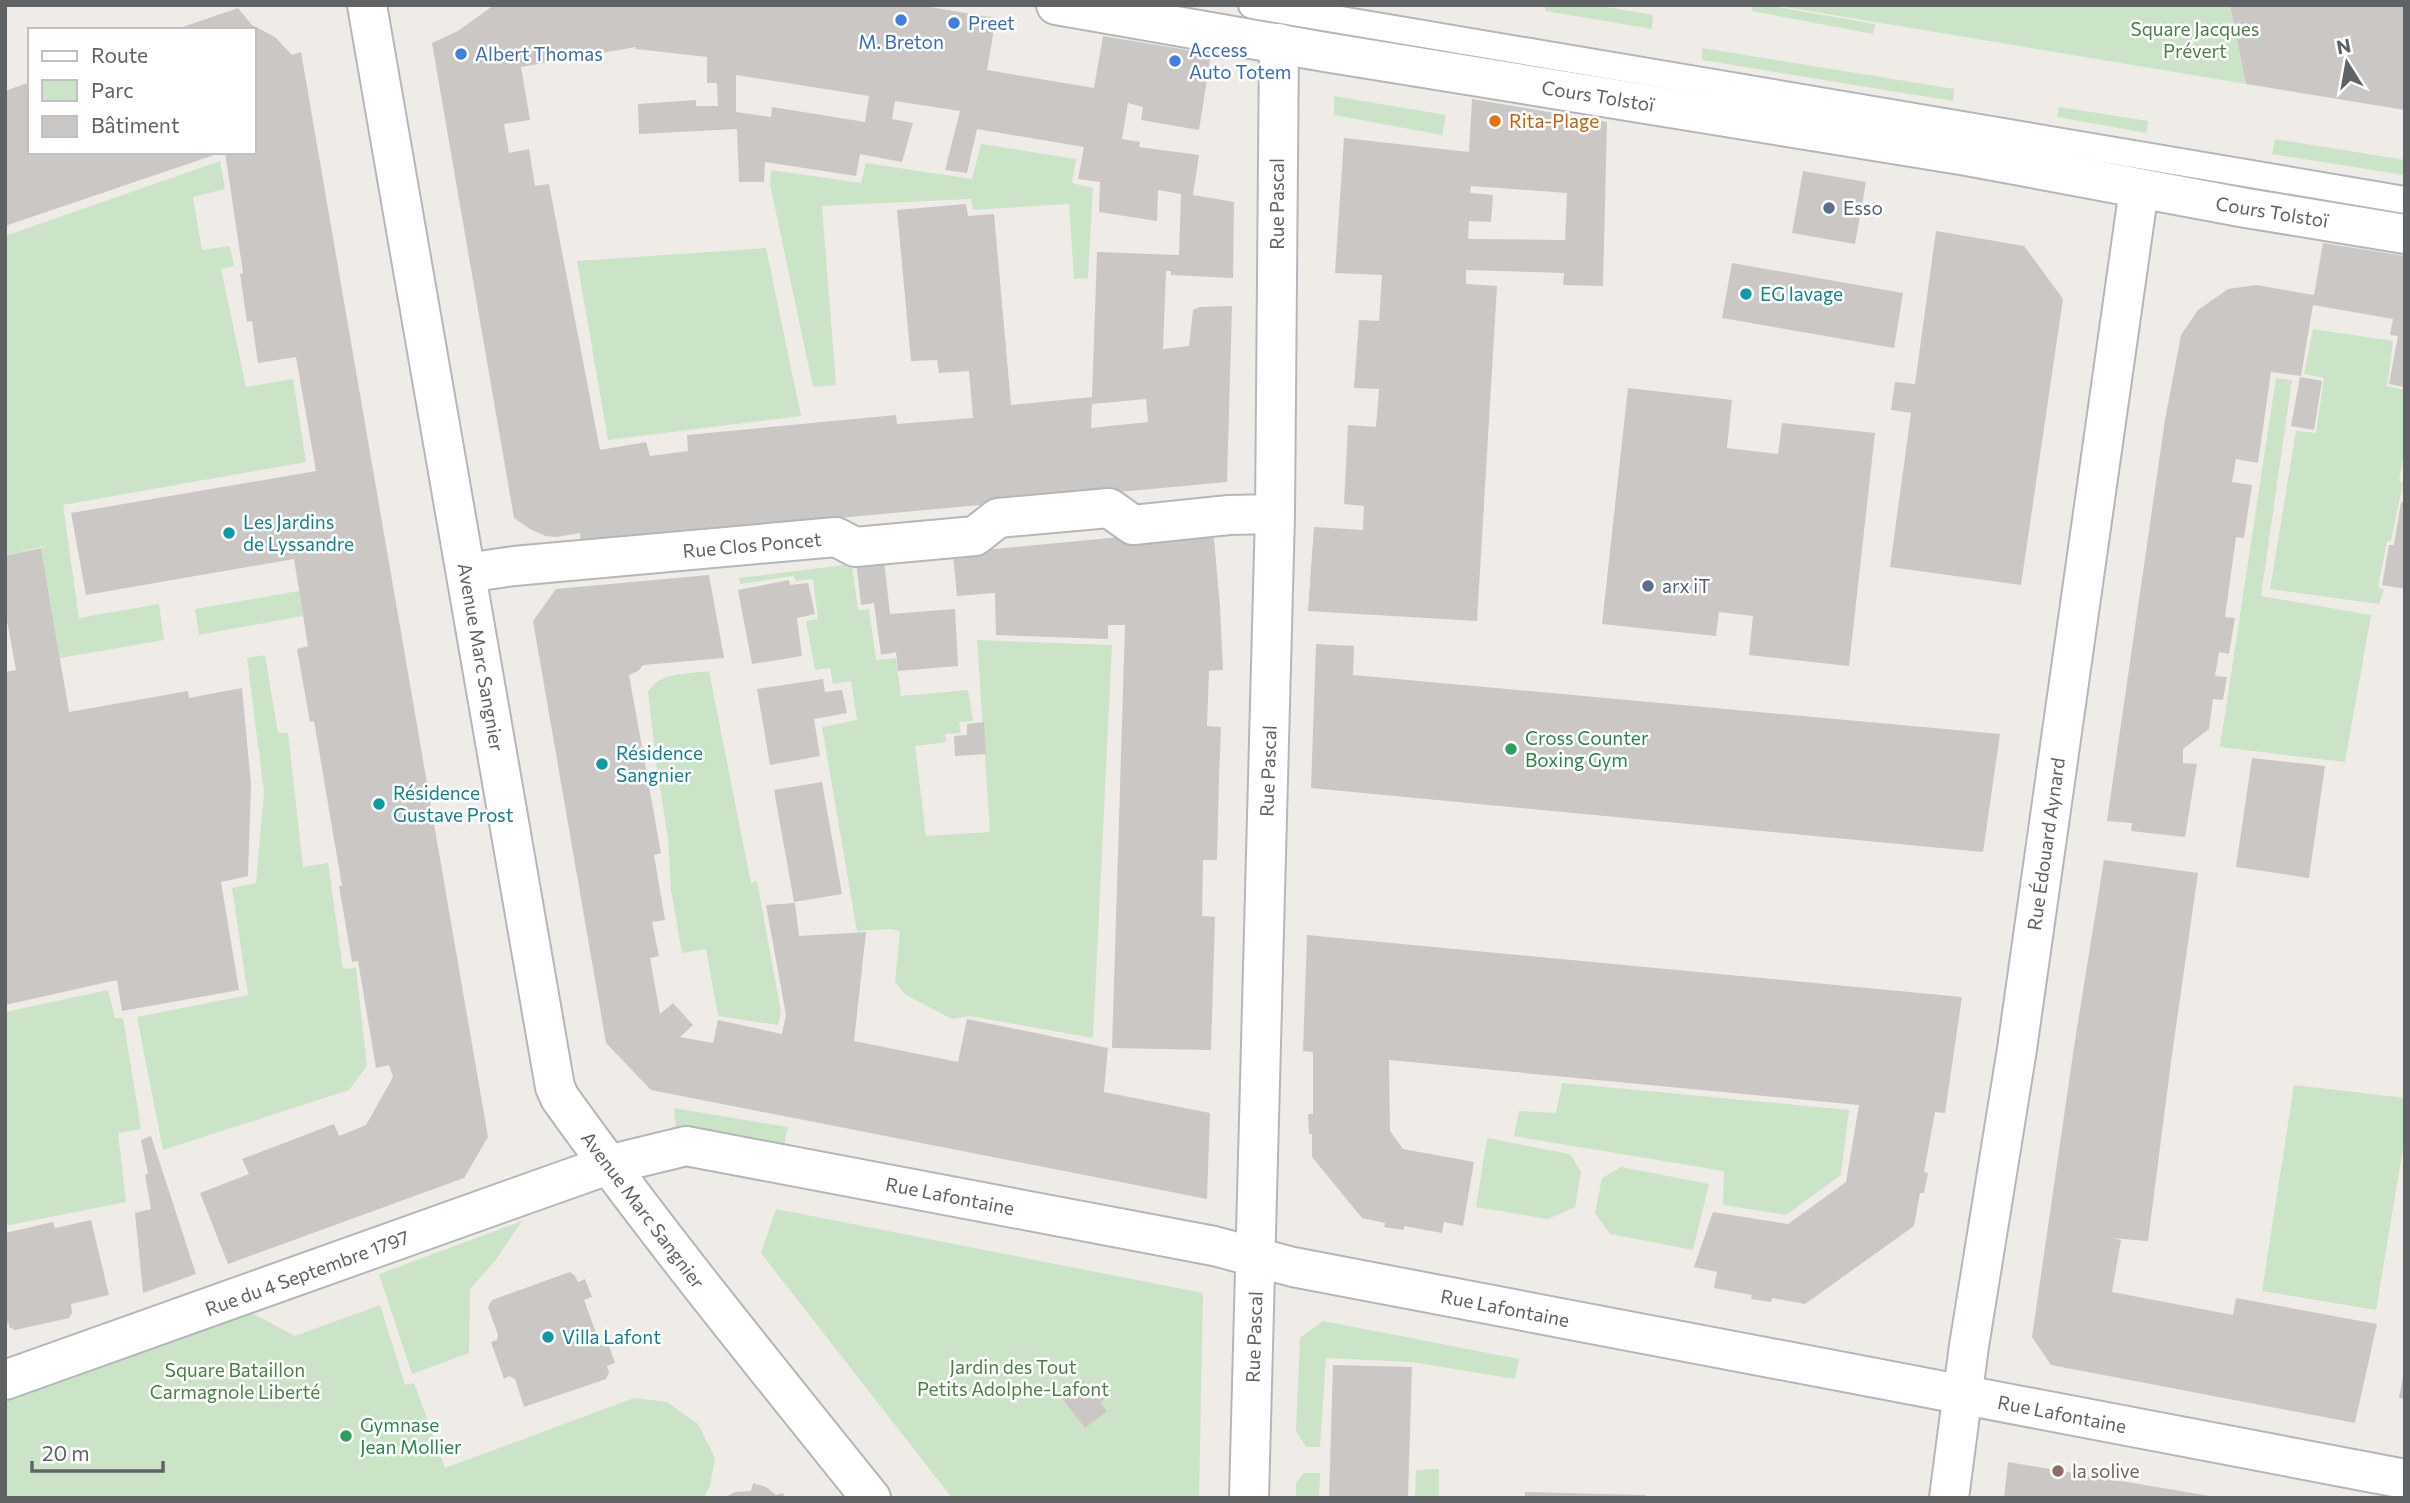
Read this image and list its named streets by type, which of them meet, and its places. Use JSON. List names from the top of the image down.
{
  "streets": {
    "street": [
      "Cours Tolstoï",
      "Rue Pascal",
      "Rue Clos Poncet",
      "Avenue Marc Sangnier",
      "Rue Édouard Aynard",
      "Rue Lafontaine",
      "Rue du 4 Septembre 1797"
    ]
  },
  "crossings": [
    ["Cours Tolstoï", "Rue Pascal"],
    ["Cours Tolstoï", "Rue Édouard Aynard"],
    ["Rue Pascal", "Rue Clos Poncet"],
    ["Rue Pascal", "Rue Lafontaine"],
    ["Rue Clos Poncet", "Avenue Marc Sangnier"],
    ["Avenue Marc Sangnier", "Rue Lafontaine"],
    ["Avenue Marc Sangnier", "Rue du 4 Septembre 1797"],
    ["Rue Édouard Aynard", "Rue Lafontaine"],
    ["Rue Lafontaine", "Rue du 4 Septembre 1797"]
  ],
  "parks": ["Square Jacques Prévert", "Jardin des Tout Petits Adolphe-Lafont", "Square Bataillon Carmagnole Liberté"],
  "places": [
    "M. Breton",
    "Preet",
    "Albert Thomas",
    "Access Auto Totem",
    "Rita-Plage",
    "Esso",
    "EG lavage",
    "Les Jardins de Lyssandre",
    "arx iT",
    "Cross Counter Boxing Gym",
    "Résidence Sangnier",
    "Résidence Gustave Prost",
    "Villa Lafont",
    "Gymnase Jean Mollier",
    "la solive"
  ],
  "legend": ["Route", "Parc", "Bâtiment"],
  "scale_bar": "20 m",
  "north": "top"
}
